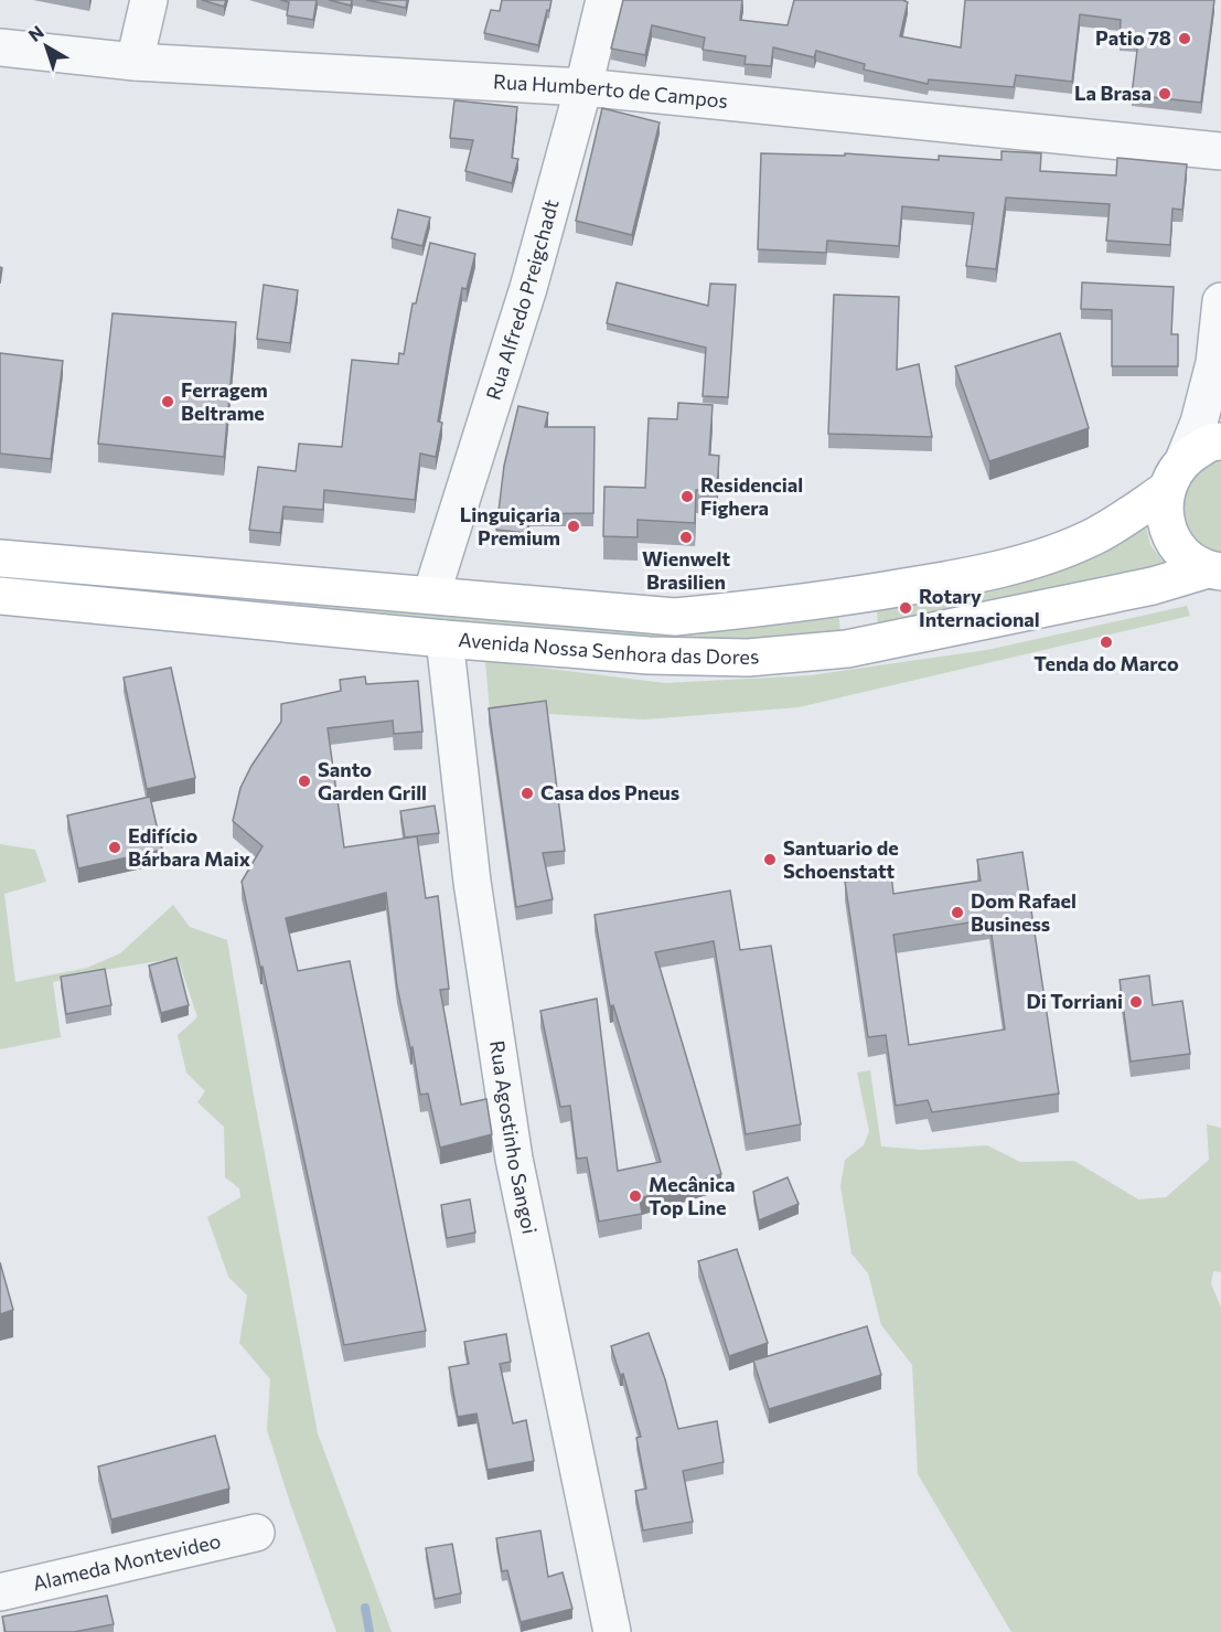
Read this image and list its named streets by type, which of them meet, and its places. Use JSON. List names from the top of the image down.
{
  "streets": {
    "main road": ["Avenida Nossa Senhora das Dores"],
    "street": [
      "Rua Humberto de Campos",
      "Rua Alfredo Preigchadt",
      "Rua Agostinho Sangoi",
      "Alameda Montevideo"
    ]
  },
  "crossings": [
    ["Rua Humberto de Campos", "Rua Alfredo Preigchadt"],
    ["Rua Alfredo Preigchadt", "Avenida Nossa Senhora das Dores"],
    ["Avenida Nossa Senhora das Dores", "Rua Agostinho Sangoi"]
  ],
  "places": [
    "Patio 78",
    "La Brasa",
    "Ferragem Beltrame",
    "Residencial Fighera",
    "Linguiçaria Premium",
    "Wienwelt Brasilien",
    "Rotary Internacional",
    "Tenda do Marco",
    "Santo Garden Grill",
    "Casa dos Pneus",
    "Edifício Bárbara Maix",
    "Santuario de Schoenstatt",
    "Dom Rafael Business",
    "Di Torriani",
    "Mecânica Top Line"
  ],
  "north": "top left"
}
